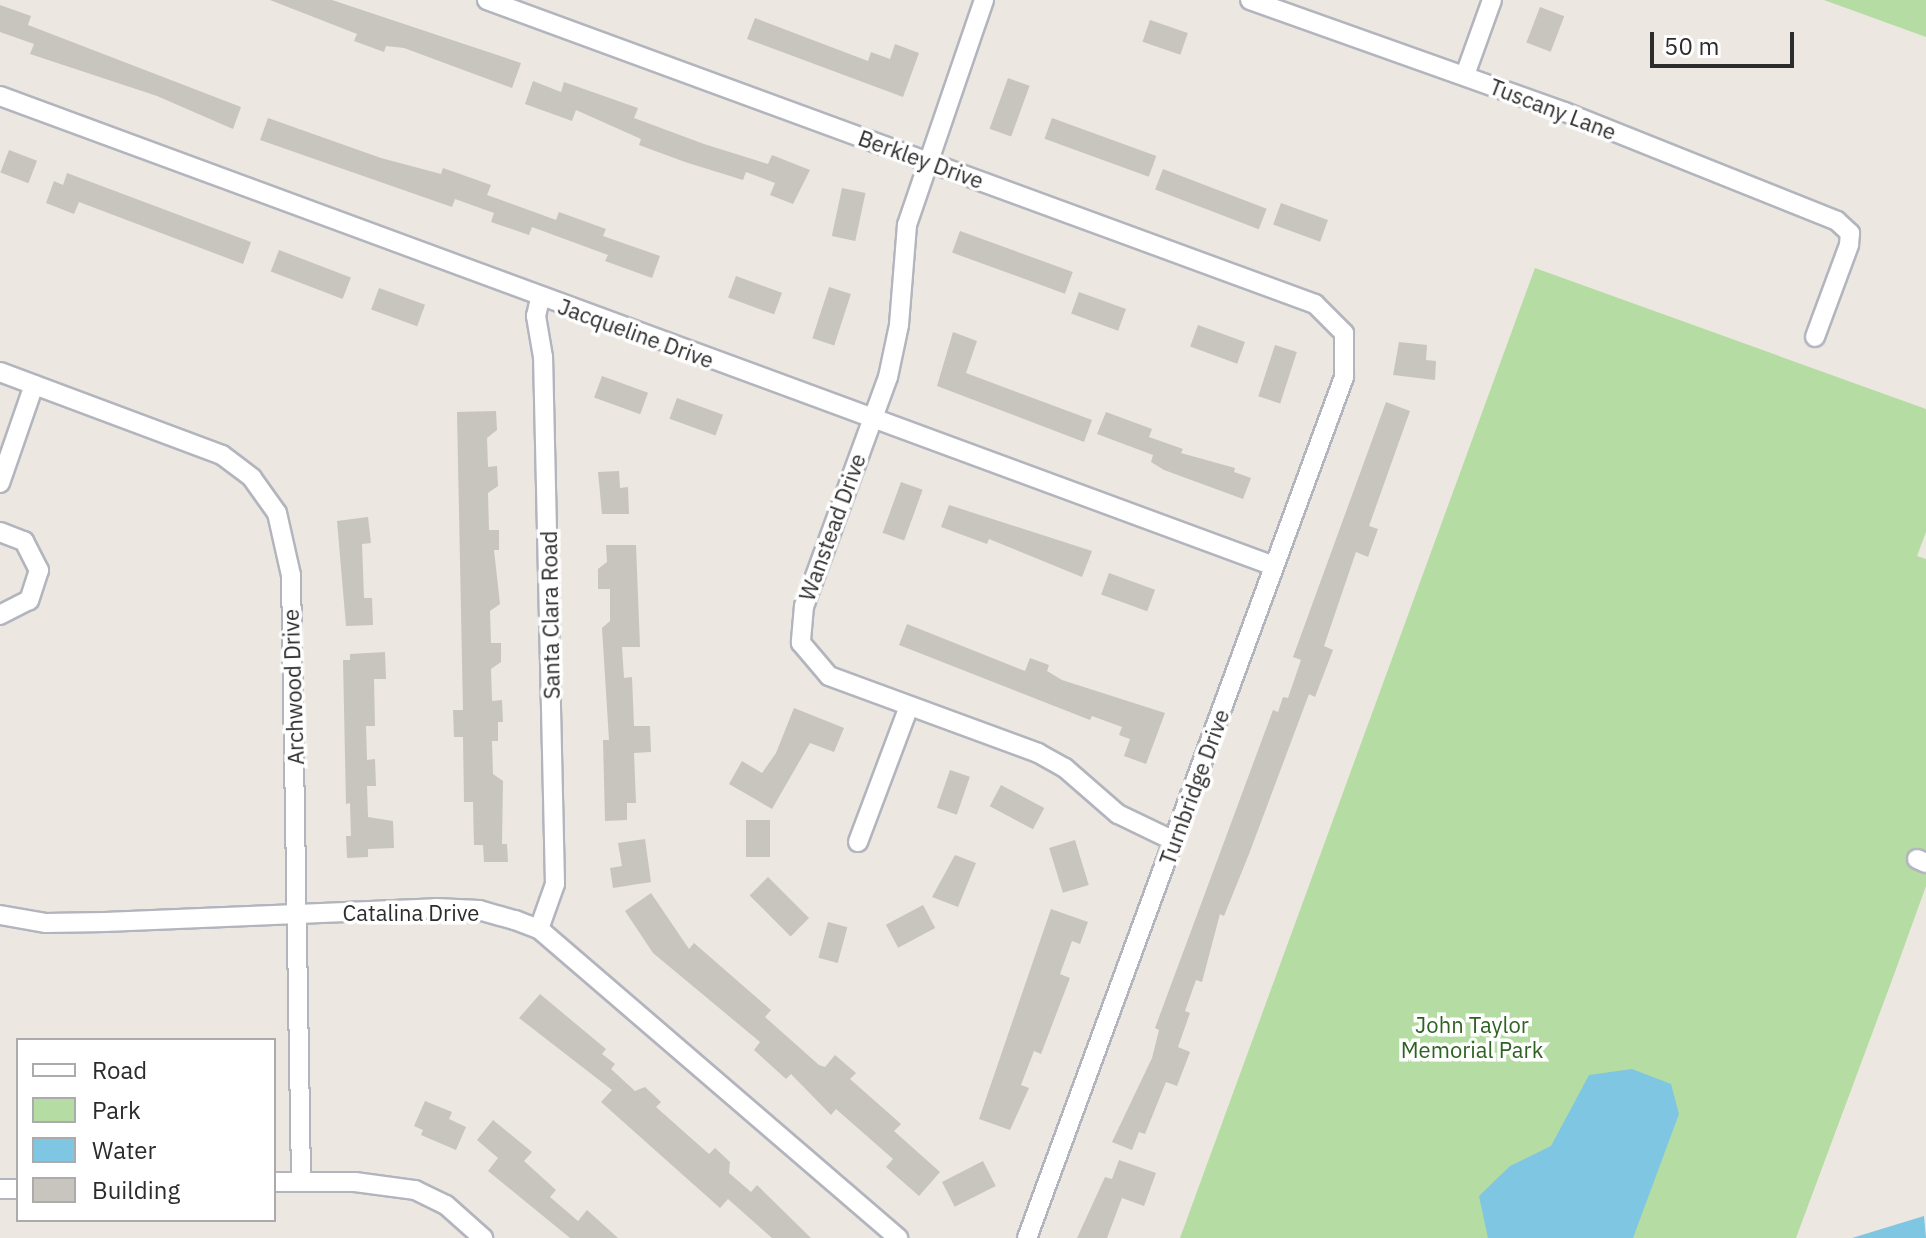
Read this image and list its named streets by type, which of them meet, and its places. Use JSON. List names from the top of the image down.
{
  "streets": {
    "street": [
      "Tuscany Lane",
      "Berkley Drive",
      "Jacqueline Drive",
      "Wanstead Drive",
      "Santa Clara Road",
      "Archwood Drive",
      "Turnbridge Drive",
      "Catalina Drive"
    ]
  },
  "crossings": [
    ["Berkley Drive", "Wanstead Drive"],
    ["Berkley Drive", "Turnbridge Drive"],
    ["Jacqueline Drive", "Wanstead Drive"],
    ["Jacqueline Drive", "Santa Clara Road"],
    ["Jacqueline Drive", "Turnbridge Drive"],
    ["Wanstead Drive", "Turnbridge Drive"],
    ["Santa Clara Road", "Catalina Drive"],
    ["Archwood Drive", "Catalina Drive"]
  ],
  "parks": ["John Taylor Memorial Park"],
  "legend": [
    "Road",
    "Park",
    "Water",
    "Building"
  ],
  "scale_bar": "50 m"
}
